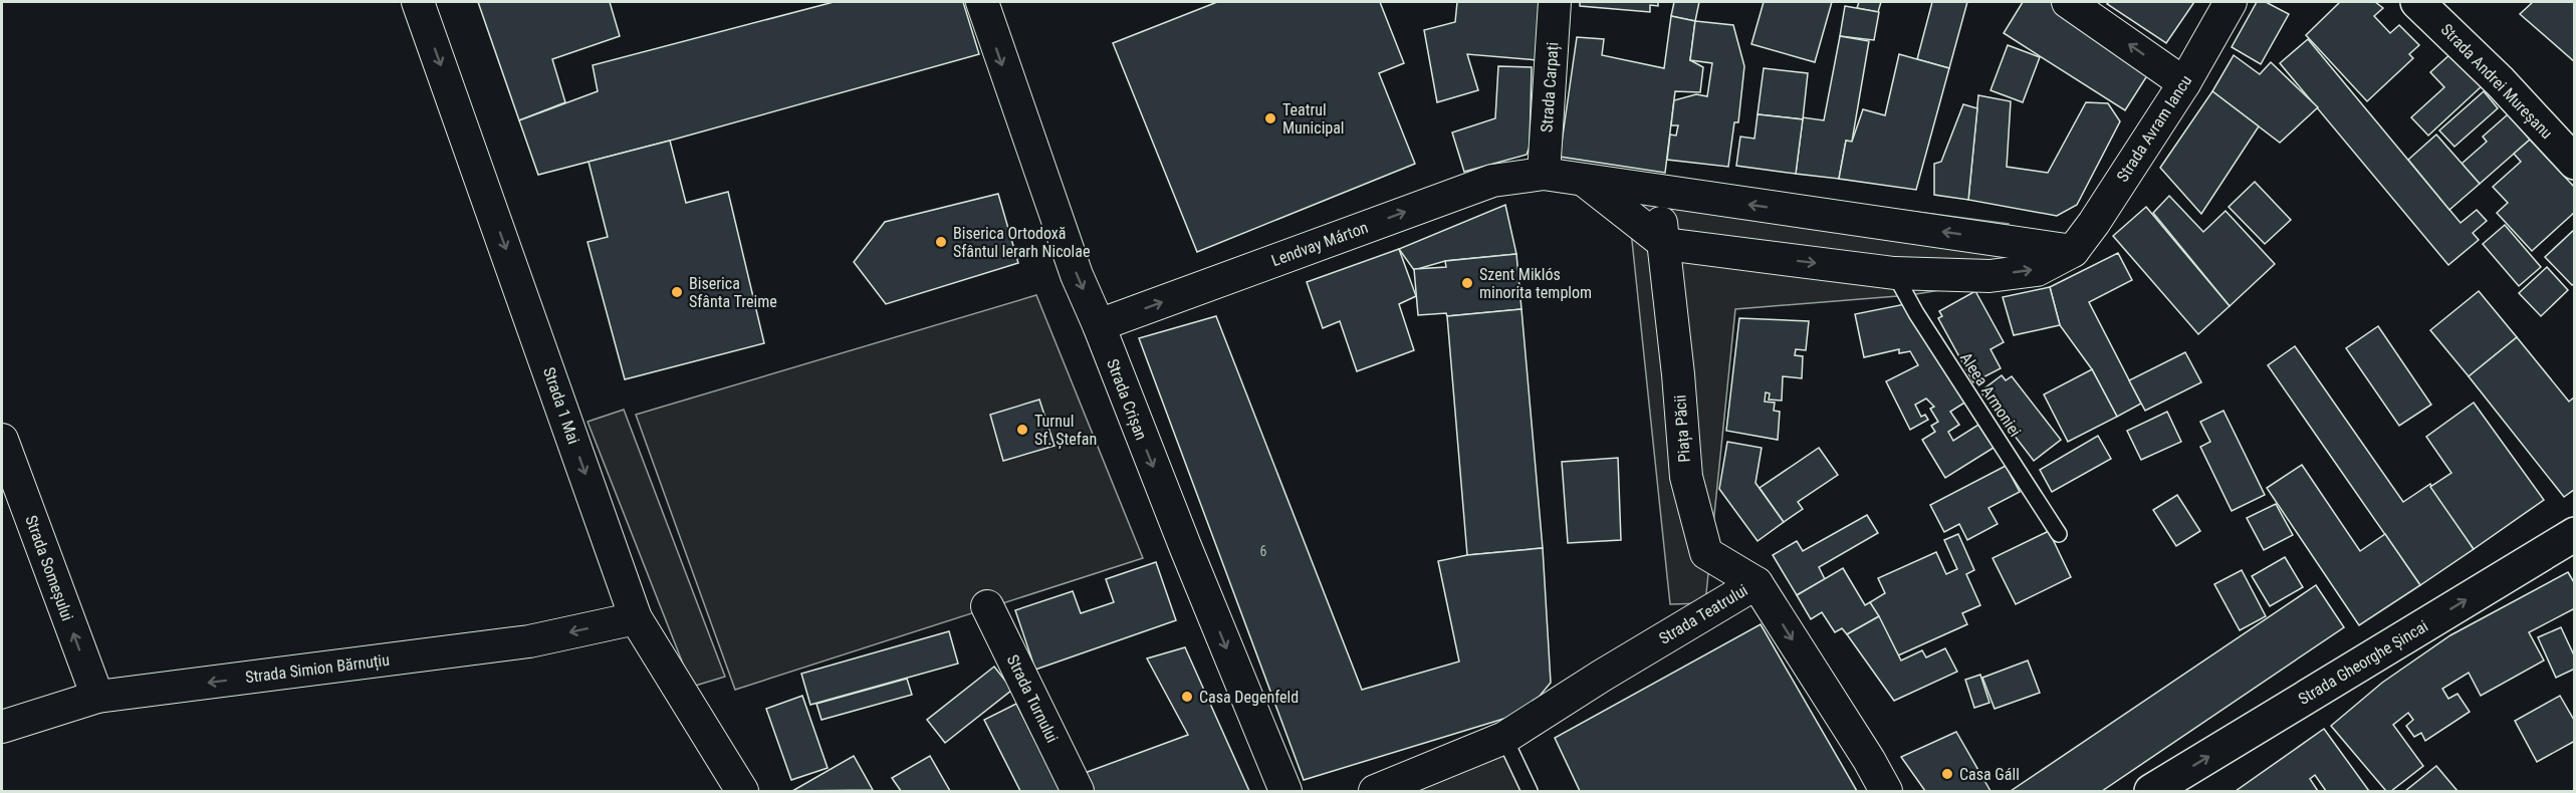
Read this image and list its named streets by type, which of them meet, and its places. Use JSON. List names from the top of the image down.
{
  "streets": {
    "main road": ["Strada Andrei Mureșanu", "Strada Gheorghe Șincai"],
    "street": [
      "Strada Carpați",
      "Strada Avram Iancu",
      "Lendvay Márton",
      "Strada Crișan",
      "Strada 1 Mai",
      "Piața Păcii",
      "Strada Someșului",
      "Strada Teatrului",
      "Strada Simion Bărnuțiu",
      "Strada Turnului"
    ],
    "lane": ["Aleea Armoniei"]
  },
  "crossings": [
    ["Strada Carpați", "Lendvay Márton"],
    ["Lendvay Márton", "Strada Crișan"],
    ["Strada 1 Mai", "Strada Simion Bărnuțiu"],
    ["Piața Păcii", "Strada Teatrului"],
    ["Strada Someșului", "Strada Simion Bărnuțiu"]
  ],
  "one_way": [
    "Lendvay Márton",
    "Strada Crișan",
    "Strada 1 Mai",
    "Strada Someșului",
    "Strada Teatrului",
    "Strada Gheorghe Șincai",
    "Strada Simion Bărnuțiu"
  ],
  "places": [
    "Teatrul Municipal",
    "Biserica Ortodoxă Sfântul Ierarh Nicolae",
    "Szent Miklós minorita templom",
    "Biserica Sfânta Treime",
    "Turnul Sf. Ștefan",
    "Casa Degenfeld",
    "Casa Gáll"
  ],
  "house_numbers": ["6"]
}
